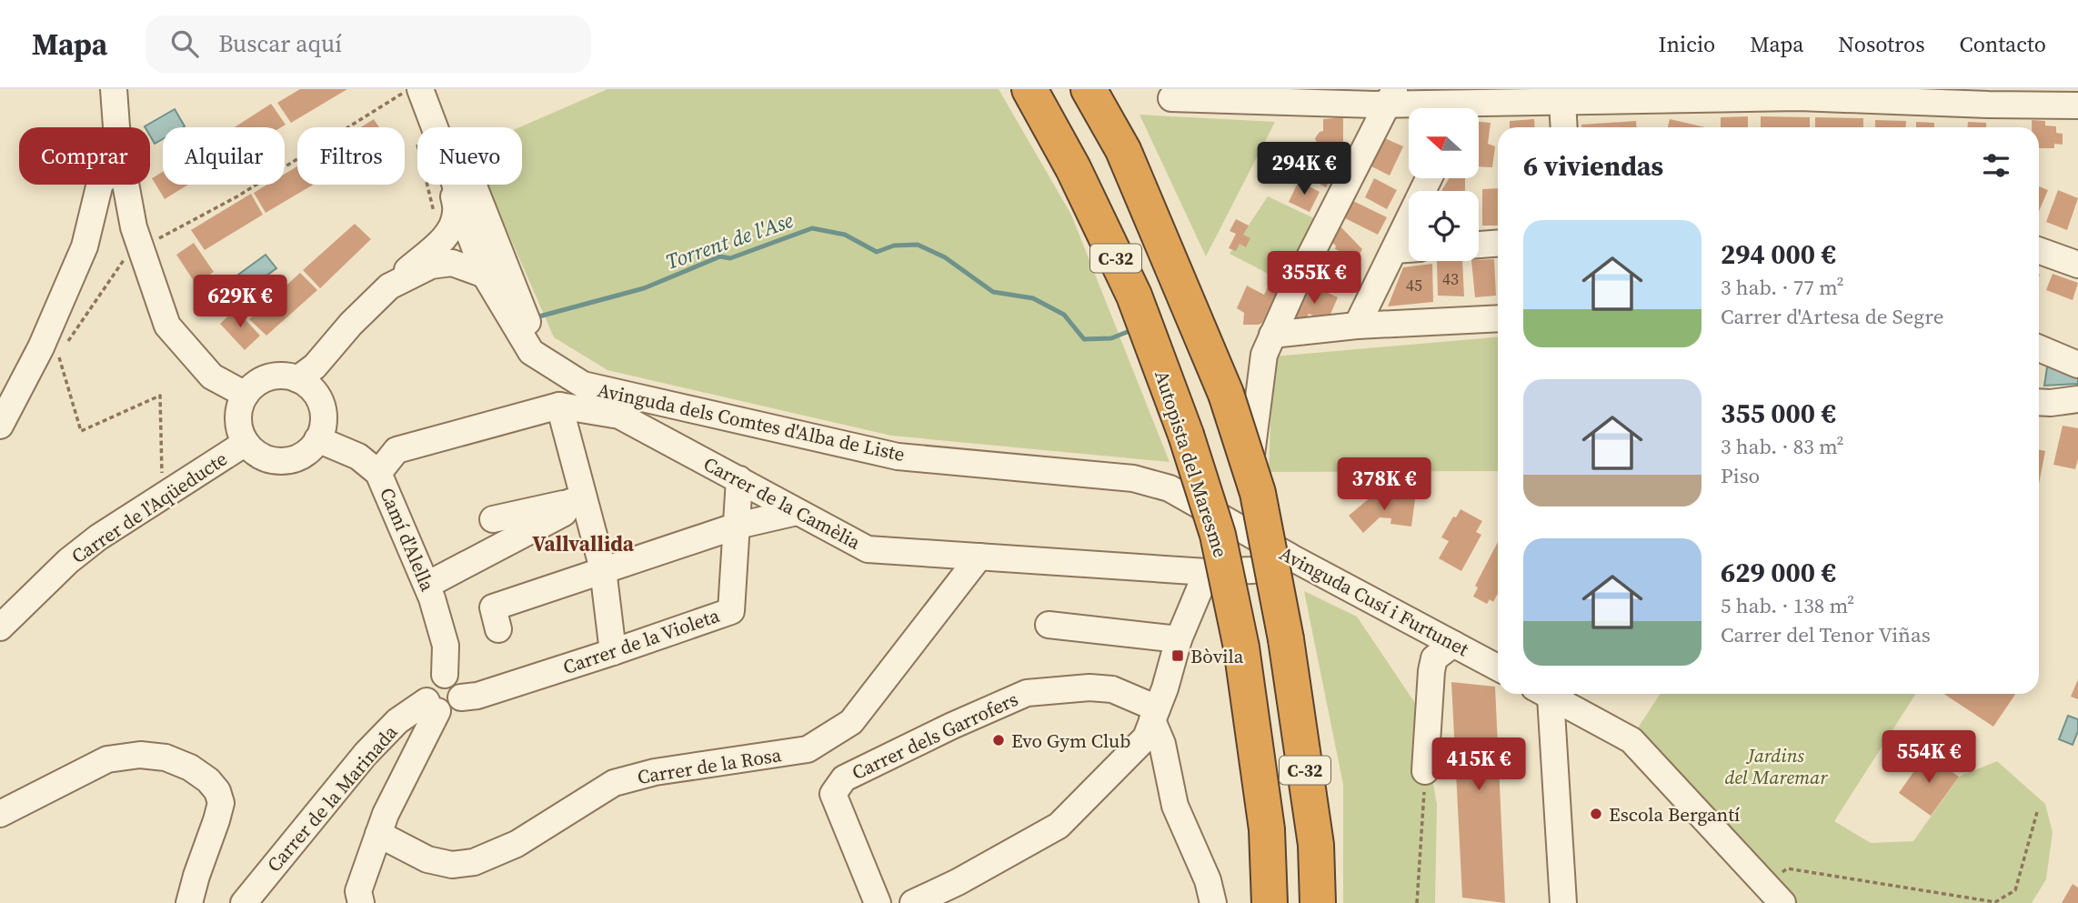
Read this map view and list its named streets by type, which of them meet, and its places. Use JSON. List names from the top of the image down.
{
  "streets": {
    "highway": ["C-32", "Autopista del Maresme"],
    "street": [
      "Avinguda dels Comtes d'Alba de Liste",
      "Carrer de la Camèlia",
      "Carrer de l'Aqüeducte",
      "Camí d'Alella",
      "Avinguda Cusí i Furtunet",
      "Carrer de la Violeta",
      "Carrer dels Garrofers",
      "Carrer de la Rosa",
      "Carrer de la Marinada"
    ]
  },
  "crossings": [
    ["Avinguda dels Comtes d'Alba de Liste", "Avinguda Cusí i Furtunet"],
    ["Carrer de la Camèlia", "Avinguda Cusí i Furtunet"],
    ["Carrer de la Camèlia", "Carrer de la Violeta"],
    ["Carrer de la Camèlia", "Carrer de la Rosa"],
    ["Carrer de l'Aqüeducte", "Camí d'Alella"],
    ["Camí d'Alella", "Carrer de la Violeta"],
    ["Camí d'Alella", "Carrer de la Marinada"],
    ["Carrer de la Violeta", "Carrer de la Marinada"]
  ],
  "districts": ["Vallvallida"],
  "water": ["Torrent de l'Ase"],
  "parks": ["Jardins del Maremar"],
  "places": {
    "transit": ["Bòvila"],
    "other": ["Evo Gym Club", "Escola Bergantí"]
  },
  "house_numbers": ["43", "45"],
  "north": "left",
  "page": {
    "header": "Mapa",
    "search": "Buscar aquí",
    "nav": [
      "Inicio",
      "Mapa",
      "Nosotros",
      "Contacto"
    ],
    "chip": [
      "Comprar",
      "Alquilar",
      "Filtros",
      "Nuevo"
    ],
    "heading": "6 viviendas",
    "price": [
      "294K €",
      "355K €",
      "629K €",
      "378K €",
      "554K €",
      "415K €"
    ],
    "list": [
      {
        "name": "294 000 €",
        "note": "3 hab. · 77 m² · Carrer d'Artesa de Segre"
      },
      {
        "name": "355 000 €",
        "note": "3 hab. · 83 m² · Piso"
      },
      {
        "name": "629 000 €",
        "note": "5 hab. · 138 m² · Carrer del Tenor Viñas"
      }
    ]
  }
}
